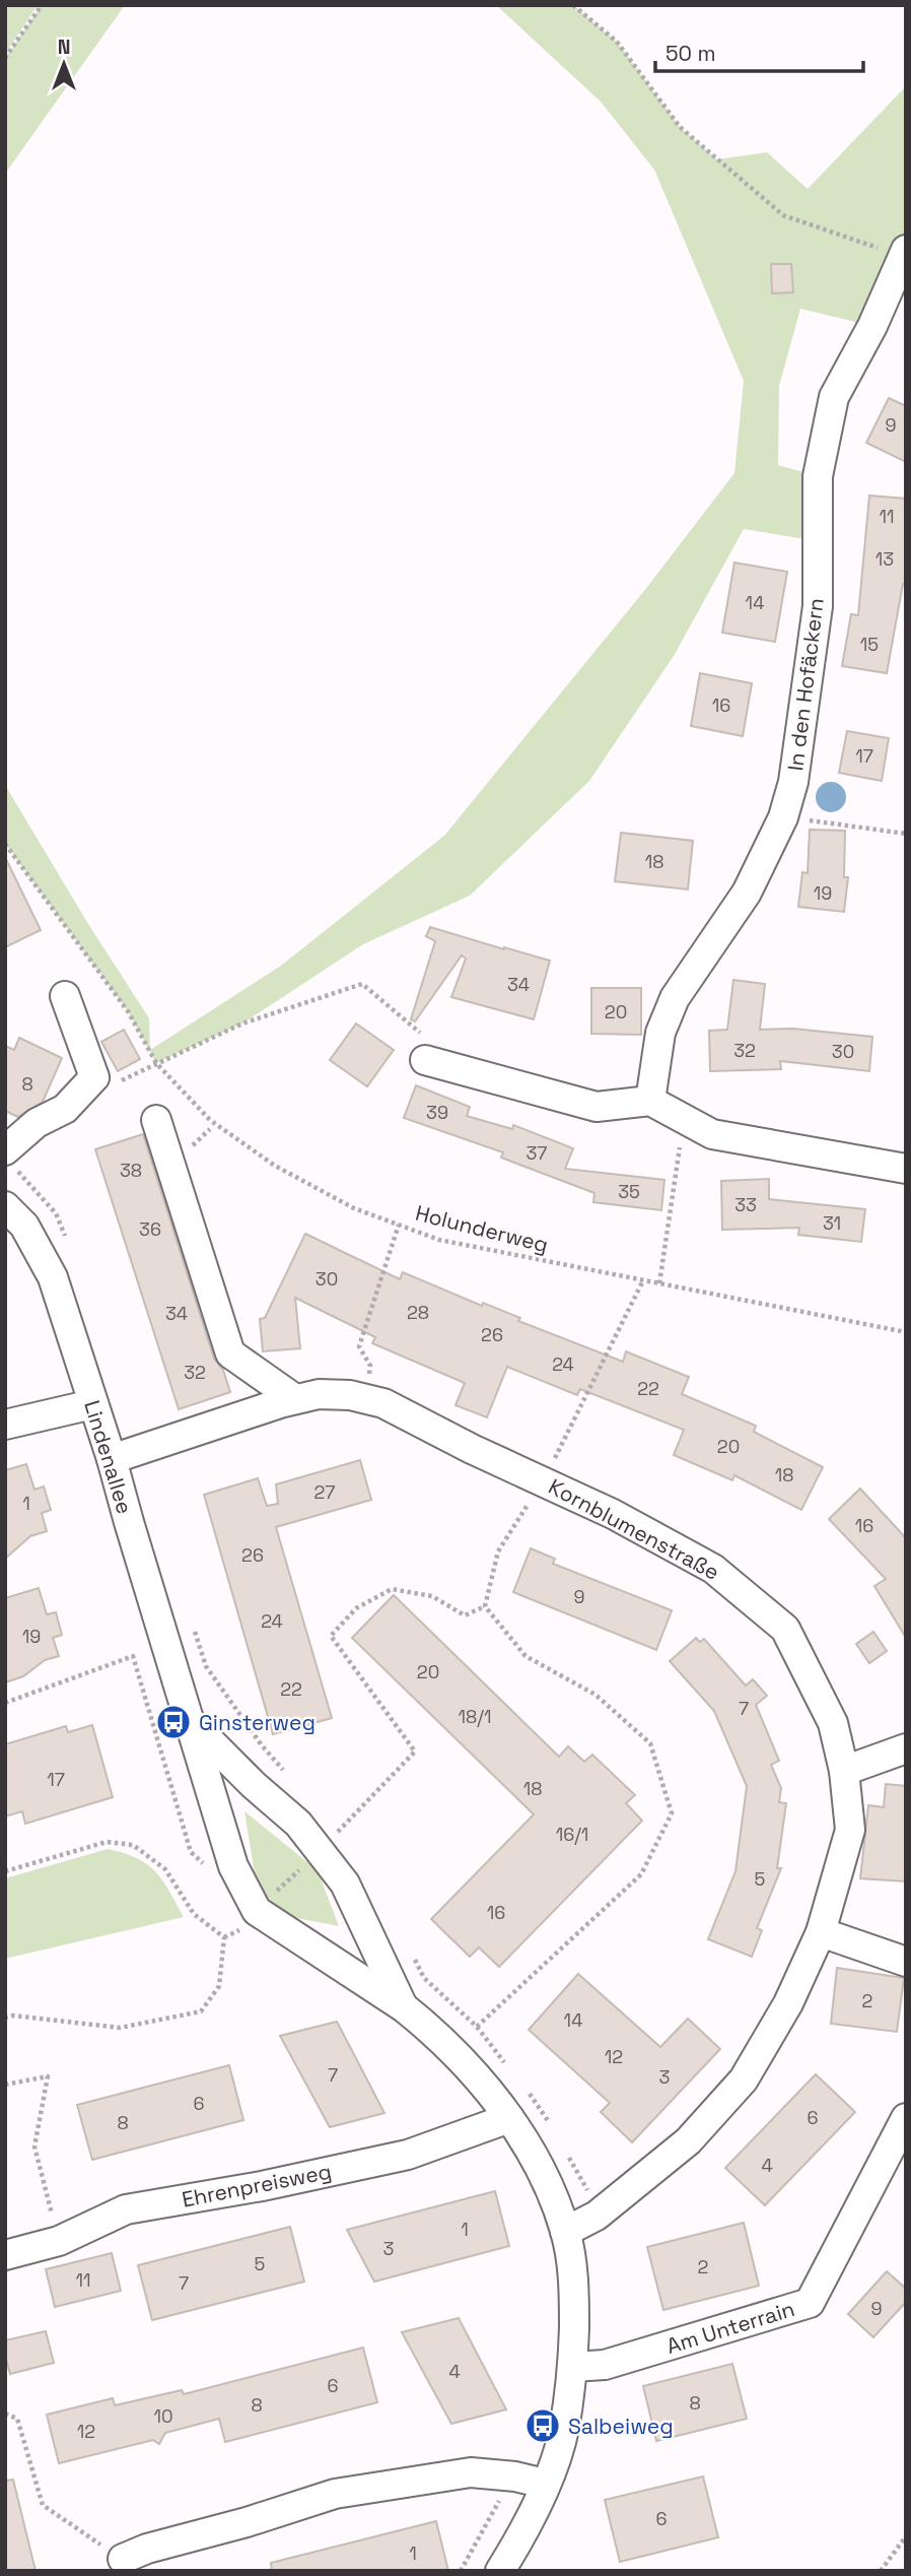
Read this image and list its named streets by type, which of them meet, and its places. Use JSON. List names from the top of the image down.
{
  "streets": {
    "street": [
      "In den Hofäckern",
      "Lindenallee",
      "Kornblumenstraße",
      "Ehrenpreisweg",
      "Am Unterrain"
    ],
    "path": ["Holunderweg"]
  },
  "crossings": [
    ["Lindenallee", "Kornblumenstraße"],
    ["Lindenallee", "Ehrenpreisweg"],
    ["Lindenallee", "Am Unterrain"]
  ],
  "places": {
    "bus stop": ["Ginsterweg", "Salbeiweg"]
  },
  "house_numbers": [
    "9",
    "11",
    "13",
    "14",
    "15",
    "16",
    "17",
    "18",
    "19",
    "34",
    "20",
    "32",
    "30",
    "8",
    "39",
    "37",
    "38",
    "35",
    "33",
    "31",
    "36",
    "30",
    "28",
    "34",
    "26",
    "24",
    "32",
    "22",
    "20",
    "18",
    "27",
    "1",
    "16",
    "26",
    "9",
    "24",
    "19",
    "20",
    "22",
    "7",
    "18/1",
    "17",
    "18",
    "16/1",
    "5",
    "16",
    "2",
    "14",
    "12",
    "7",
    "3",
    "6",
    "6",
    "8",
    "4",
    "1",
    "3",
    "5",
    "2",
    "11",
    "7",
    "9",
    "4",
    "6",
    "8",
    "8",
    "10",
    "12",
    "6",
    "1"
  ],
  "scale_bar": "50 m",
  "north": "top"
}
